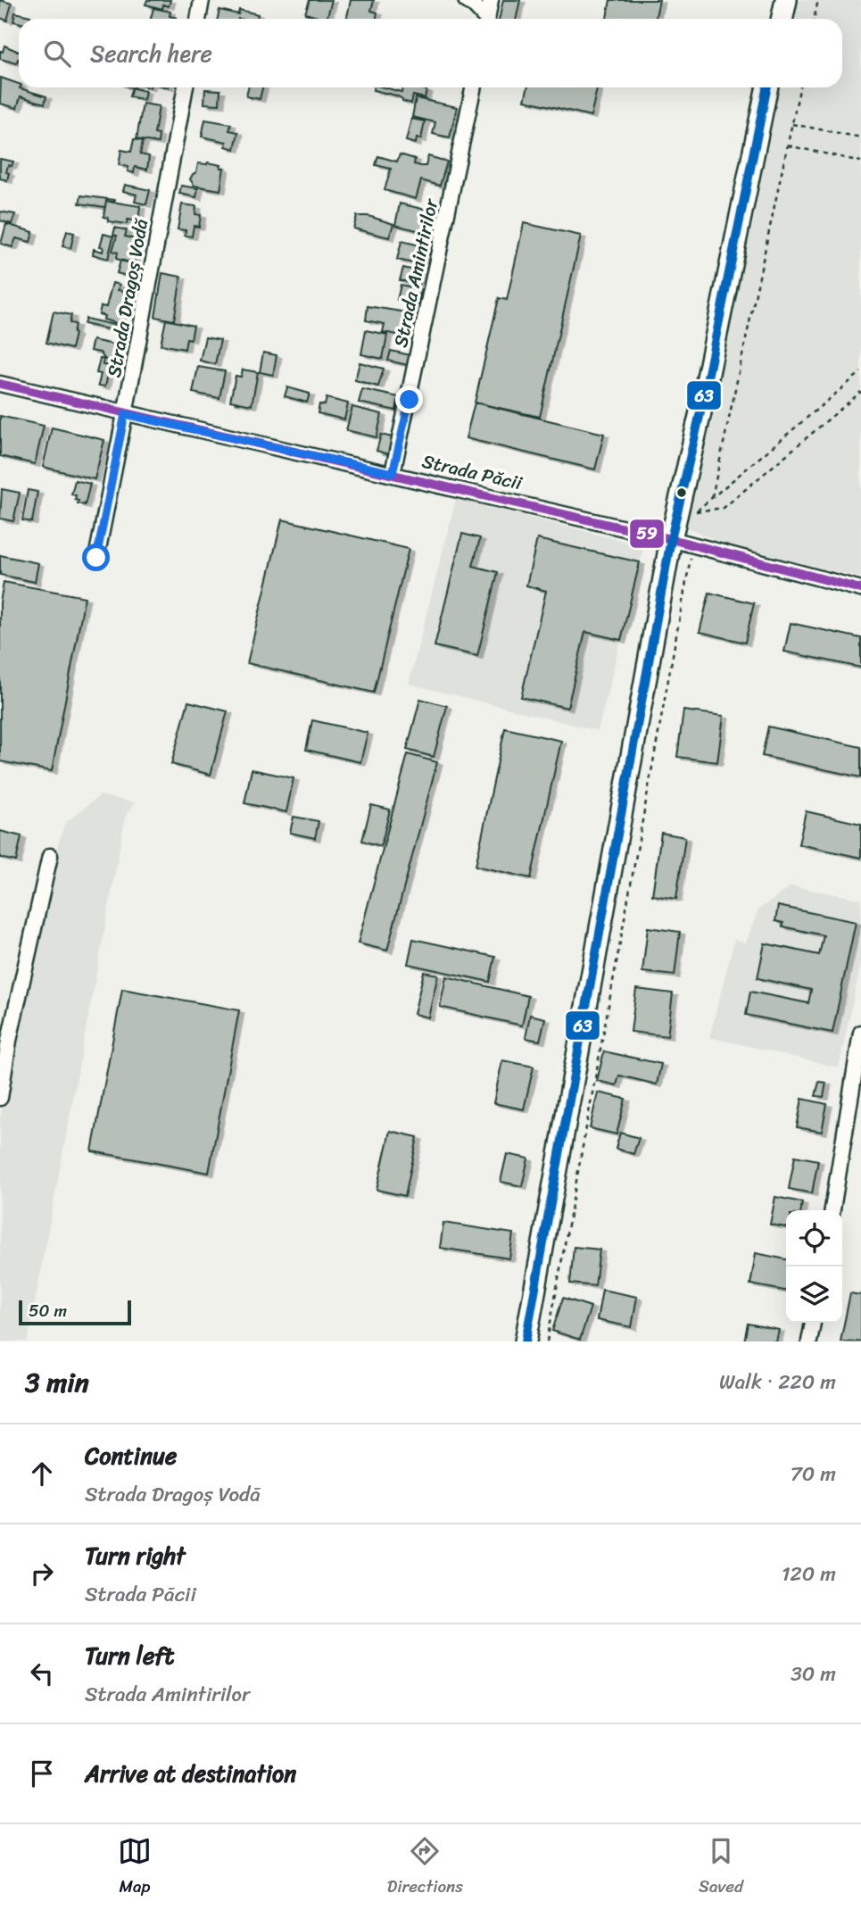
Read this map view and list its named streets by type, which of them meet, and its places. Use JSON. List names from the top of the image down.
{
  "streets": {
    "street": ["Strada Amintirilor", "Strada Dragoș Vodă", "Strada Păcii"]
  },
  "crossings": [
    ["Strada Amintirilor", "Strada Păcii"],
    ["Strada Dragoș Vodă", "Strada Păcii"]
  ],
  "lines": ["transit line 63", "transit line 59"],
  "scale_bar": "50 m",
  "page": {
    "search": "Search here",
    "scale": "50 m",
    "heading": ["3 min", "Walk · 220 m"],
    "list": [
      ["Continue", "Strada Dragoș Vodă", "70 m"],
      ["Turn right", "Strada Păcii", "120 m"],
      ["Turn left", "Strada Amintirilor", "30 m"],
      "Arrive at destination"
    ],
    "nav": ["Map", "Directions", "Saved"]
  }
}
